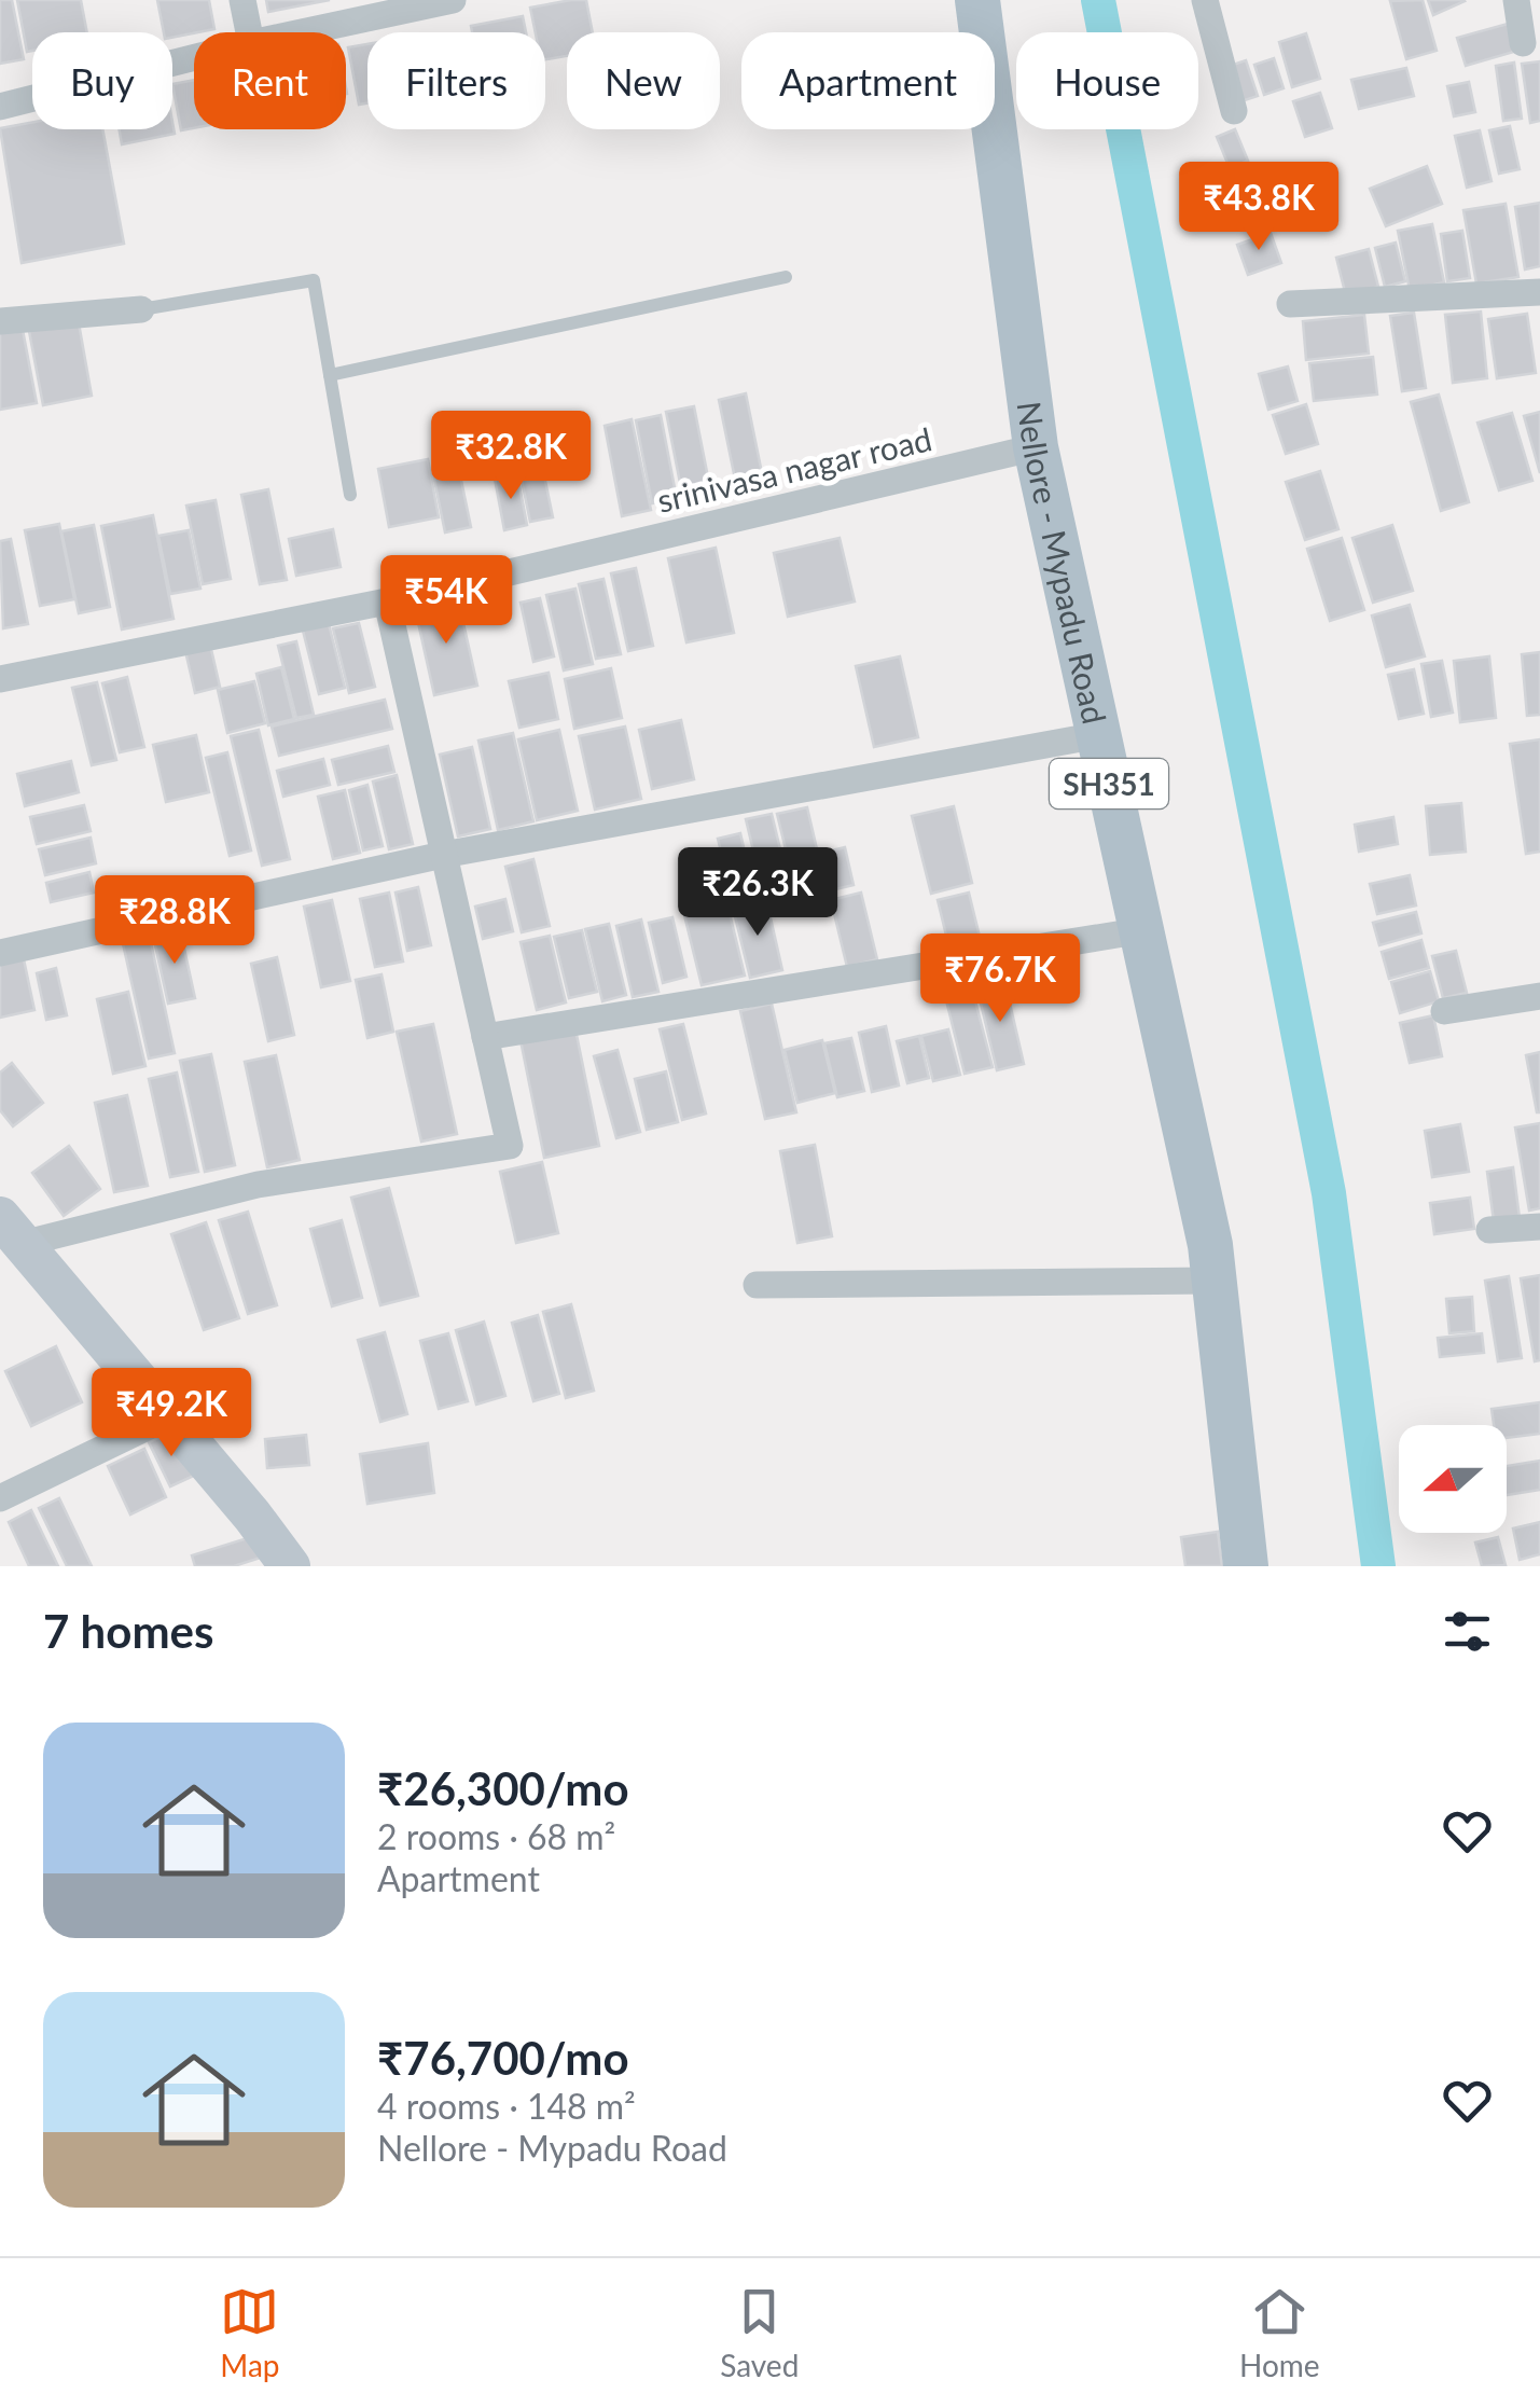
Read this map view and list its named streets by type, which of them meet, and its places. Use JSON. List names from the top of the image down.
{
  "streets": {
    "main road": ["Nellore - Mypadu Road", "SH351"],
    "street": ["srinivasa nagar road"]
  },
  "crossings": [
    ["srinivasa nagar road", "Nellore - Mypadu Road"]
  ],
  "north": "left",
  "page": {
    "chip": [
      "Buy",
      "Rent",
      "Filters",
      "New",
      "Apartment",
      "House"
    ],
    "price": [
      "₹43.8K",
      "₹32.8K",
      "₹54K",
      "₹26.3K",
      "₹28.8K",
      "₹76.7K",
      "₹49.2K"
    ],
    "heading": "7 homes",
    "list": [
      {
        "name": "₹26,300/mo",
        "note": "2 rooms · 68 m² · Apartment"
      },
      {
        "name": "₹76,700/mo",
        "note": "4 rooms · 148 m² · Nellore - Mypadu Road"
      }
    ],
    "tabs": ["Map", "Saved", "Home"]
  }
}
